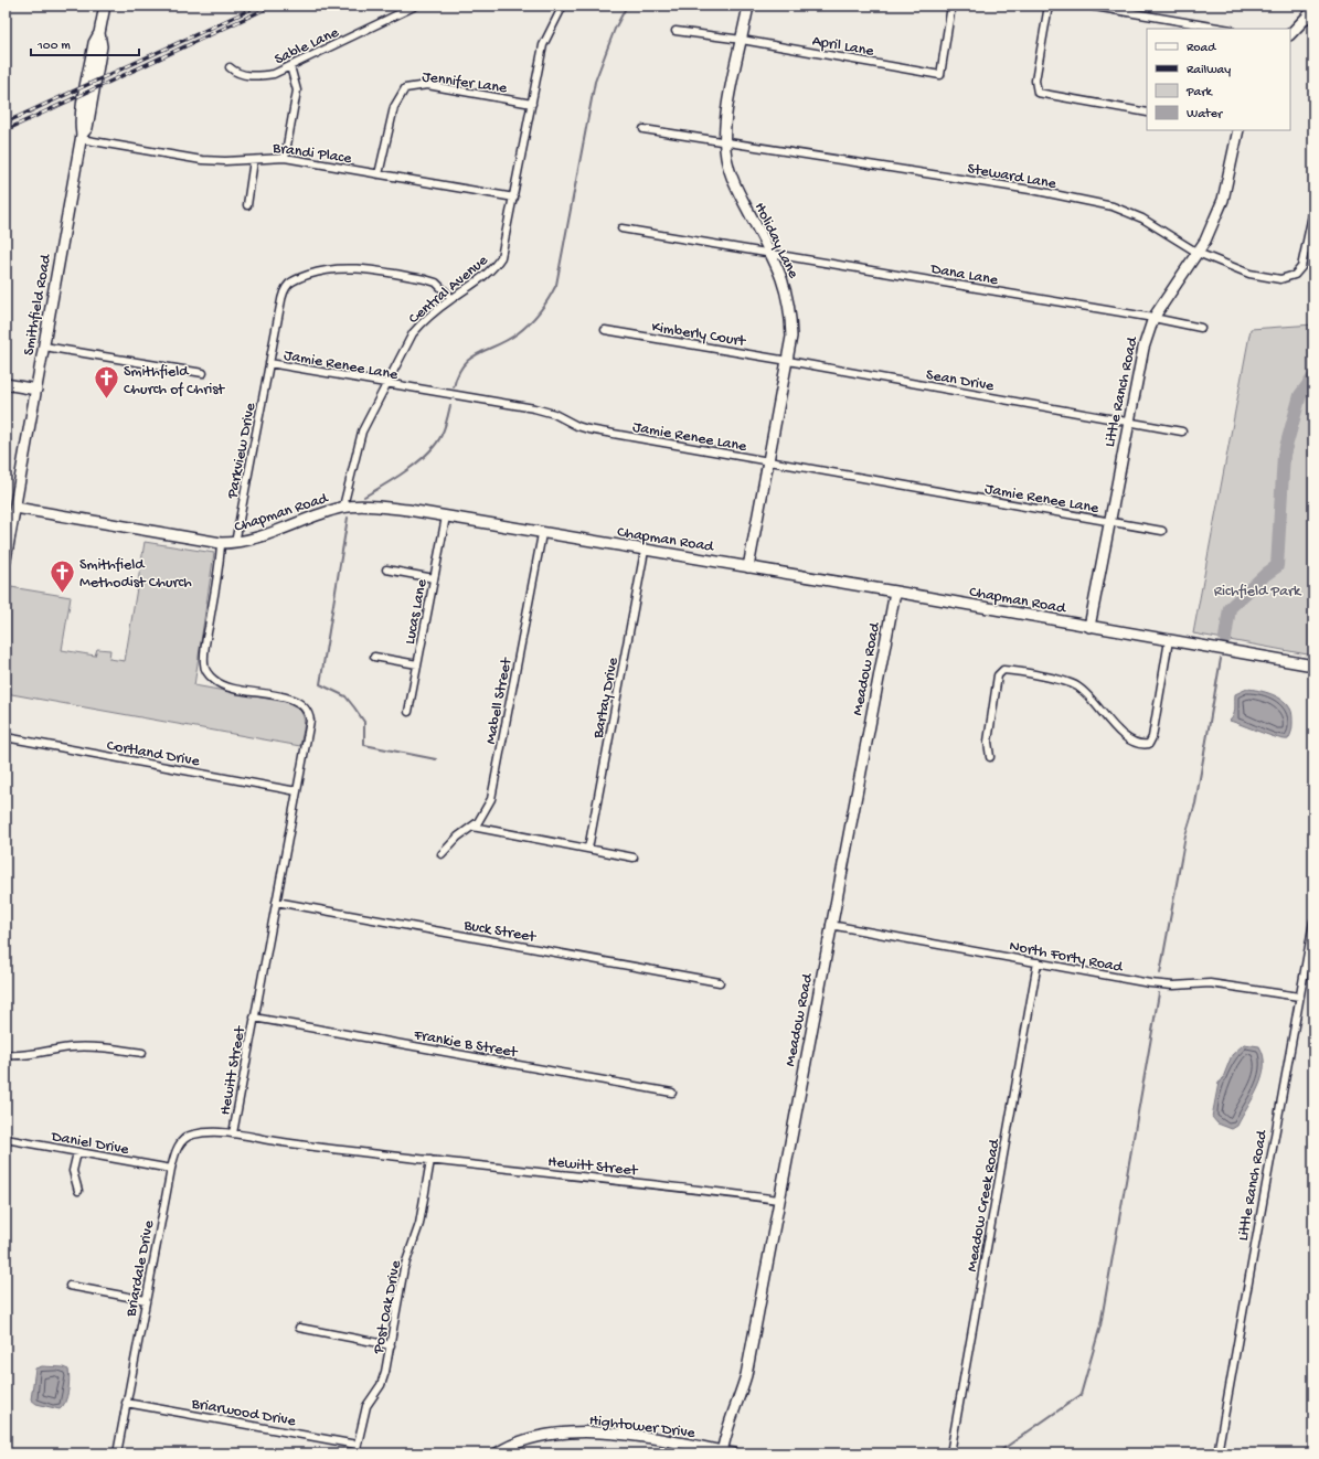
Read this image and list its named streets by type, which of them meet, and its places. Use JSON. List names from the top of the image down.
{
  "streets": {
    "street": [
      "Sable Lane",
      "April Lane",
      "Jennifer Lane",
      "Brandi Place",
      "Steward Lane",
      "Holiday Lane",
      "Dana Lane",
      "Central Avenue",
      "Smithfield Road",
      "Kimberly Court",
      "Jamie Renee Lane",
      "Sean Drive",
      "Little Ranch Road",
      "Parkview Drive",
      "Chapman Road",
      "Lucas Lane",
      "Meadow Road",
      "Bartay Drive",
      "Mabell Street",
      "Cortland Drive",
      "Buck Street",
      "North Forty Road",
      "Frankie B Street",
      "Hewitt Street",
      "Daniel Drive",
      "Meadow Creek Road",
      "Briardale Drive",
      "Post Oak Drive",
      "Briarwood Drive",
      "Hightower Drive"
    ]
  },
  "crossings": [
    ["April Lane", "Holiday Lane"],
    ["Jennifer Lane", "Brandi Place"],
    ["Jennifer Lane", "Central Avenue"],
    ["Brandi Place", "Central Avenue"],
    ["Brandi Place", "Smithfield Road"],
    ["Steward Lane", "Holiday Lane"],
    ["Steward Lane", "Little Ranch Road"],
    ["Holiday Lane", "Dana Lane"],
    ["Holiday Lane", "Kimberly Court"],
    ["Holiday Lane", "Jamie Renee Lane"],
    ["Holiday Lane", "Sean Drive"],
    ["Holiday Lane", "Chapman Road"],
    ["Dana Lane", "Little Ranch Road"],
    ["Central Avenue", "Jamie Renee Lane"],
    ["Central Avenue", "Parkview Drive"],
    ["Central Avenue", "Chapman Road"],
    ["Smithfield Road", "Chapman Road"],
    ["Kimberly Court", "Sean Drive"],
    ["Jamie Renee Lane", "Little Ranch Road"],
    ["Jamie Renee Lane", "Parkview Drive"],
    ["Sean Drive", "Little Ranch Road"],
    ["Little Ranch Road", "Chapman Road"],
    ["Little Ranch Road", "North Forty Road"],
    ["Parkview Drive", "Chapman Road"],
    ["Chapman Road", "Lucas Lane"],
    ["Chapman Road", "Meadow Road"],
    ["Chapman Road", "Bartay Drive"],
    ["Chapman Road", "Mabell Street"],
    ["Chapman Road", "Hewitt Street"],
    ["Meadow Road", "North Forty Road"],
    ["Meadow Road", "Hewitt Street"],
    ["Meadow Road", "Hightower Drive"],
    ["Cortland Drive", "Hewitt Street"],
    ["Buck Street", "Hewitt Street"],
    ["North Forty Road", "Meadow Creek Road"],
    ["Frankie B Street", "Hewitt Street"],
    ["Hewitt Street", "Briardale Drive"],
    ["Hewitt Street", "Post Oak Drive"],
    ["Daniel Drive", "Briardale Drive"],
    ["Briardale Drive", "Briarwood Drive"],
    ["Post Oak Drive", "Briarwood Drive"]
  ],
  "parks": ["Richfield Park"],
  "places": {
    "church": ["Smithfield Church of Christ", "Smithfield Methodist Church"]
  },
  "legend": [
    "Road",
    "Railway",
    "Park",
    "Water"
  ],
  "scale_bar": "100 m"
}
